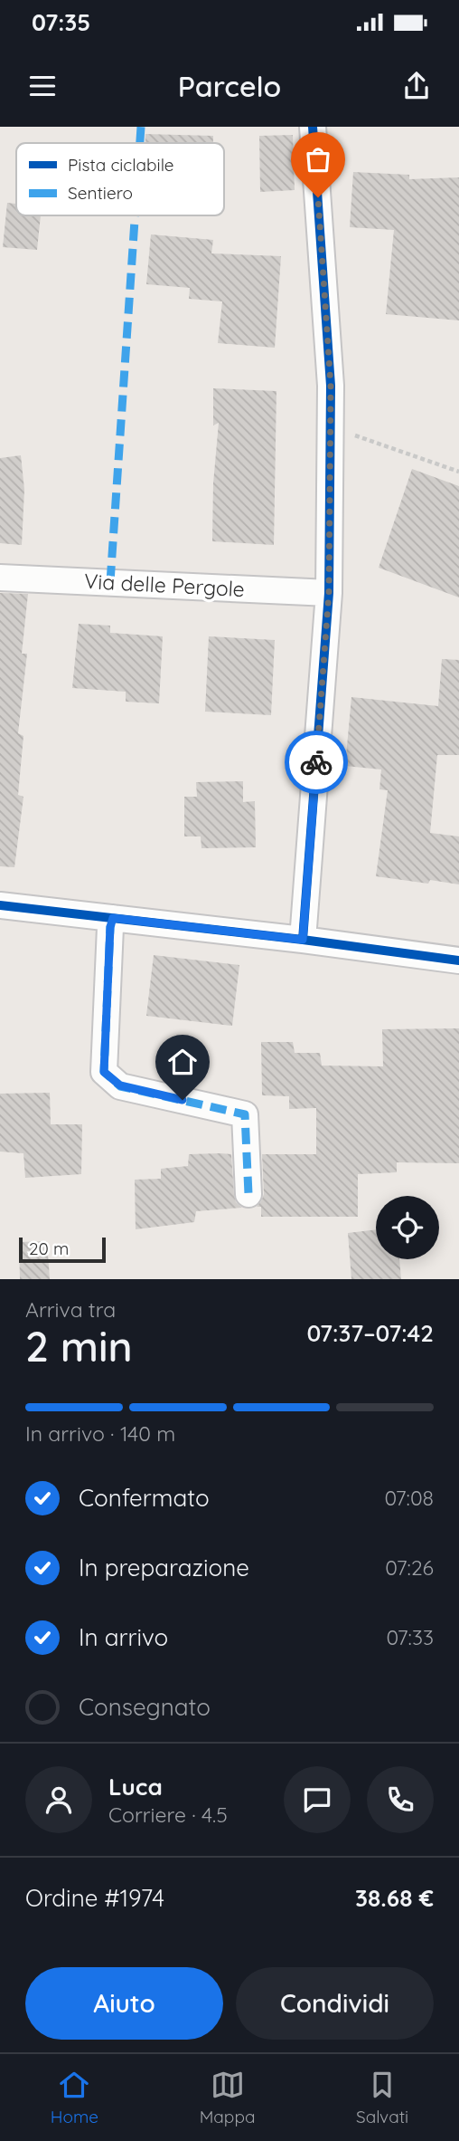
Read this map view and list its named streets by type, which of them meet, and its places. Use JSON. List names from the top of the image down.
{
  "streets": {
    "street": ["Via delle Pergole"]
  },
  "legend": ["Pista ciclabile", "Sentiero"],
  "scale_bar": "20 m",
  "page": {
    "status": "07:35",
    "header": "Parcelo",
    "scale": "20 m",
    "heading": ["2 min", "Arriva tra", "07:37–07:42"],
    "panel": [
      "Luca",
      "Corriere · 4.5",
      "Ordine #1974",
      "38.68 €"
    ],
    "bar": "In arrivo · 140 m",
    "list": [
      ["Confermato", "07:08"],
      ["In preparazione", "07:26"],
      ["In arrivo", "07:33"],
      "Consegnato"
    ],
    "buttons": ["Aiuto", "Condividi"],
    "tabs": ["Home", "Mappa", "Salvati"]
  }
}
